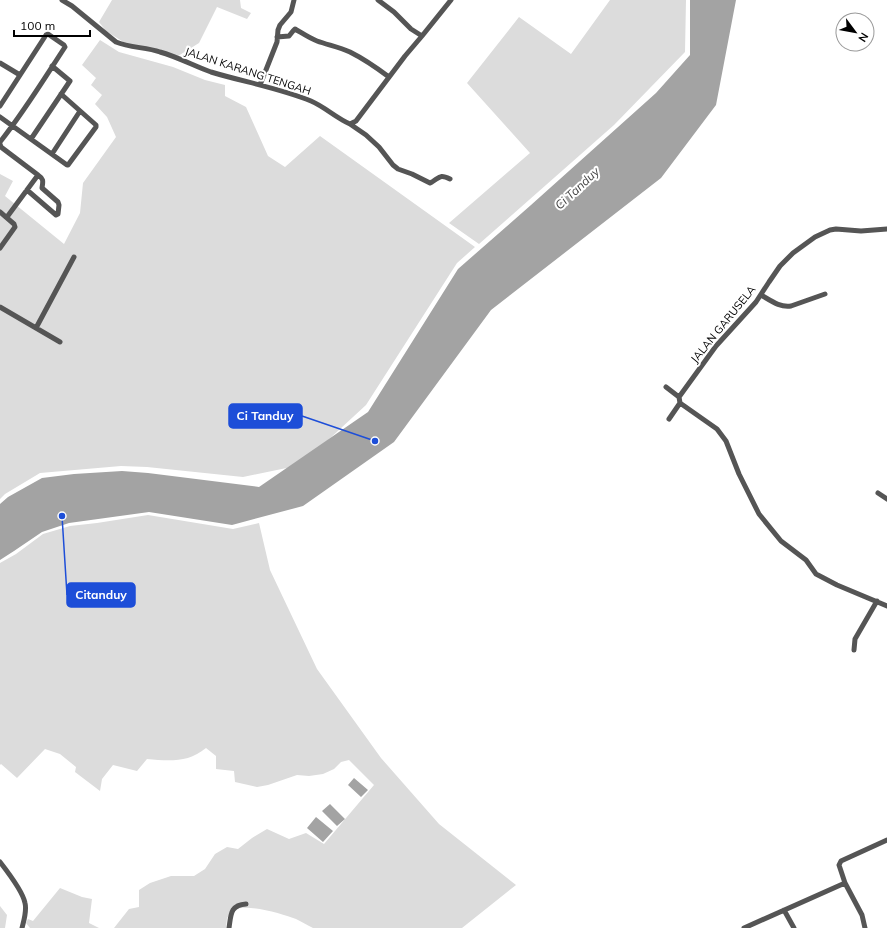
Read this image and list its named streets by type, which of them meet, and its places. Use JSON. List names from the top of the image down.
{
  "streets": {
    "street": ["JALAN KARANG TENGAH", "JALAN GARUSELA"]
  },
  "water": ["Ci Tanduy"],
  "places": ["Ci Tanduy", "Citanduy"],
  "scale_bar": "100 m",
  "north": "bottom right"
}
